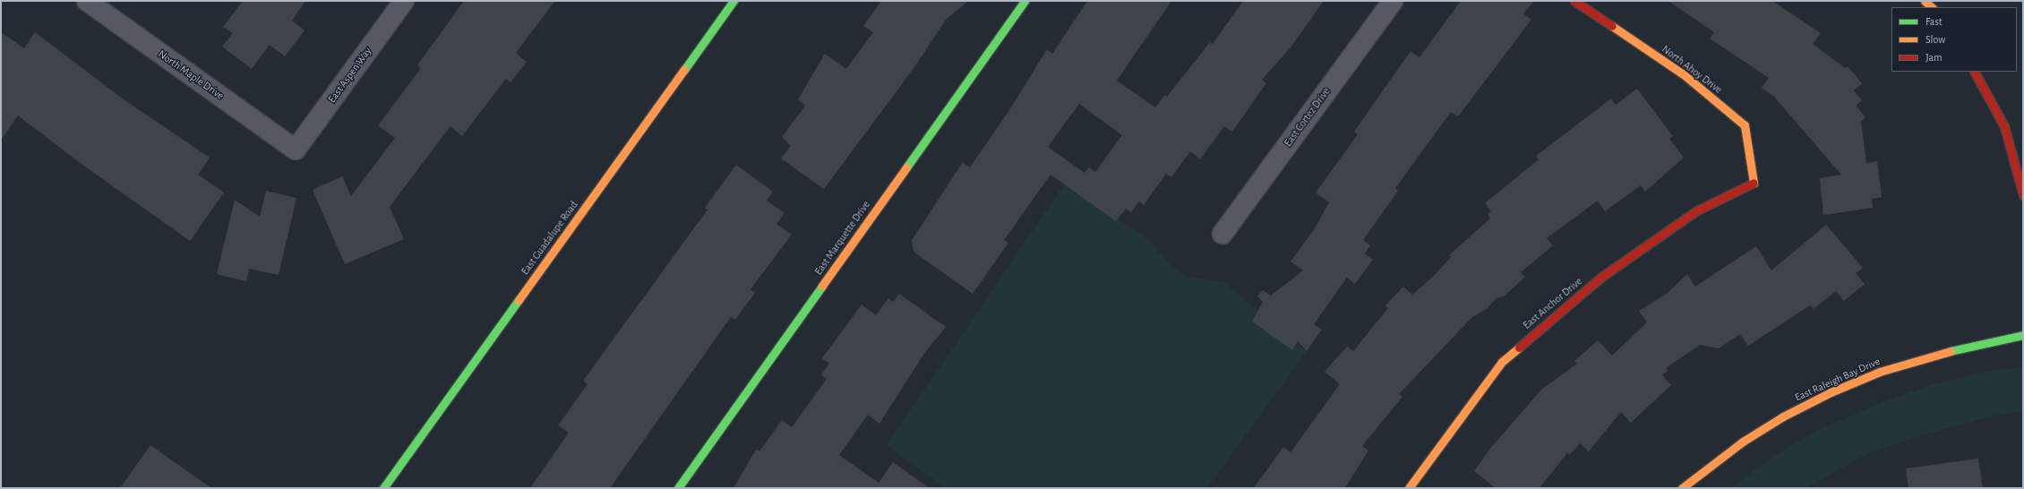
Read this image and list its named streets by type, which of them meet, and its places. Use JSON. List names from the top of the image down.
{
  "streets": {
    "street": [
      "North Ahoy Drive",
      "North Maple Drive",
      "East Aspen Way",
      "East Cortez Drive",
      "East Guadalupe Road",
      "East Marquette Drive",
      "East Anchor Drive",
      "East Raleigh Bay Drive"
    ]
  },
  "crossings": [
    ["North Ahoy Drive", "East Anchor Drive"],
    ["North Maple Drive", "East Aspen Way"]
  ],
  "legend": ["Fast", "Slow", "Jam"]
}
